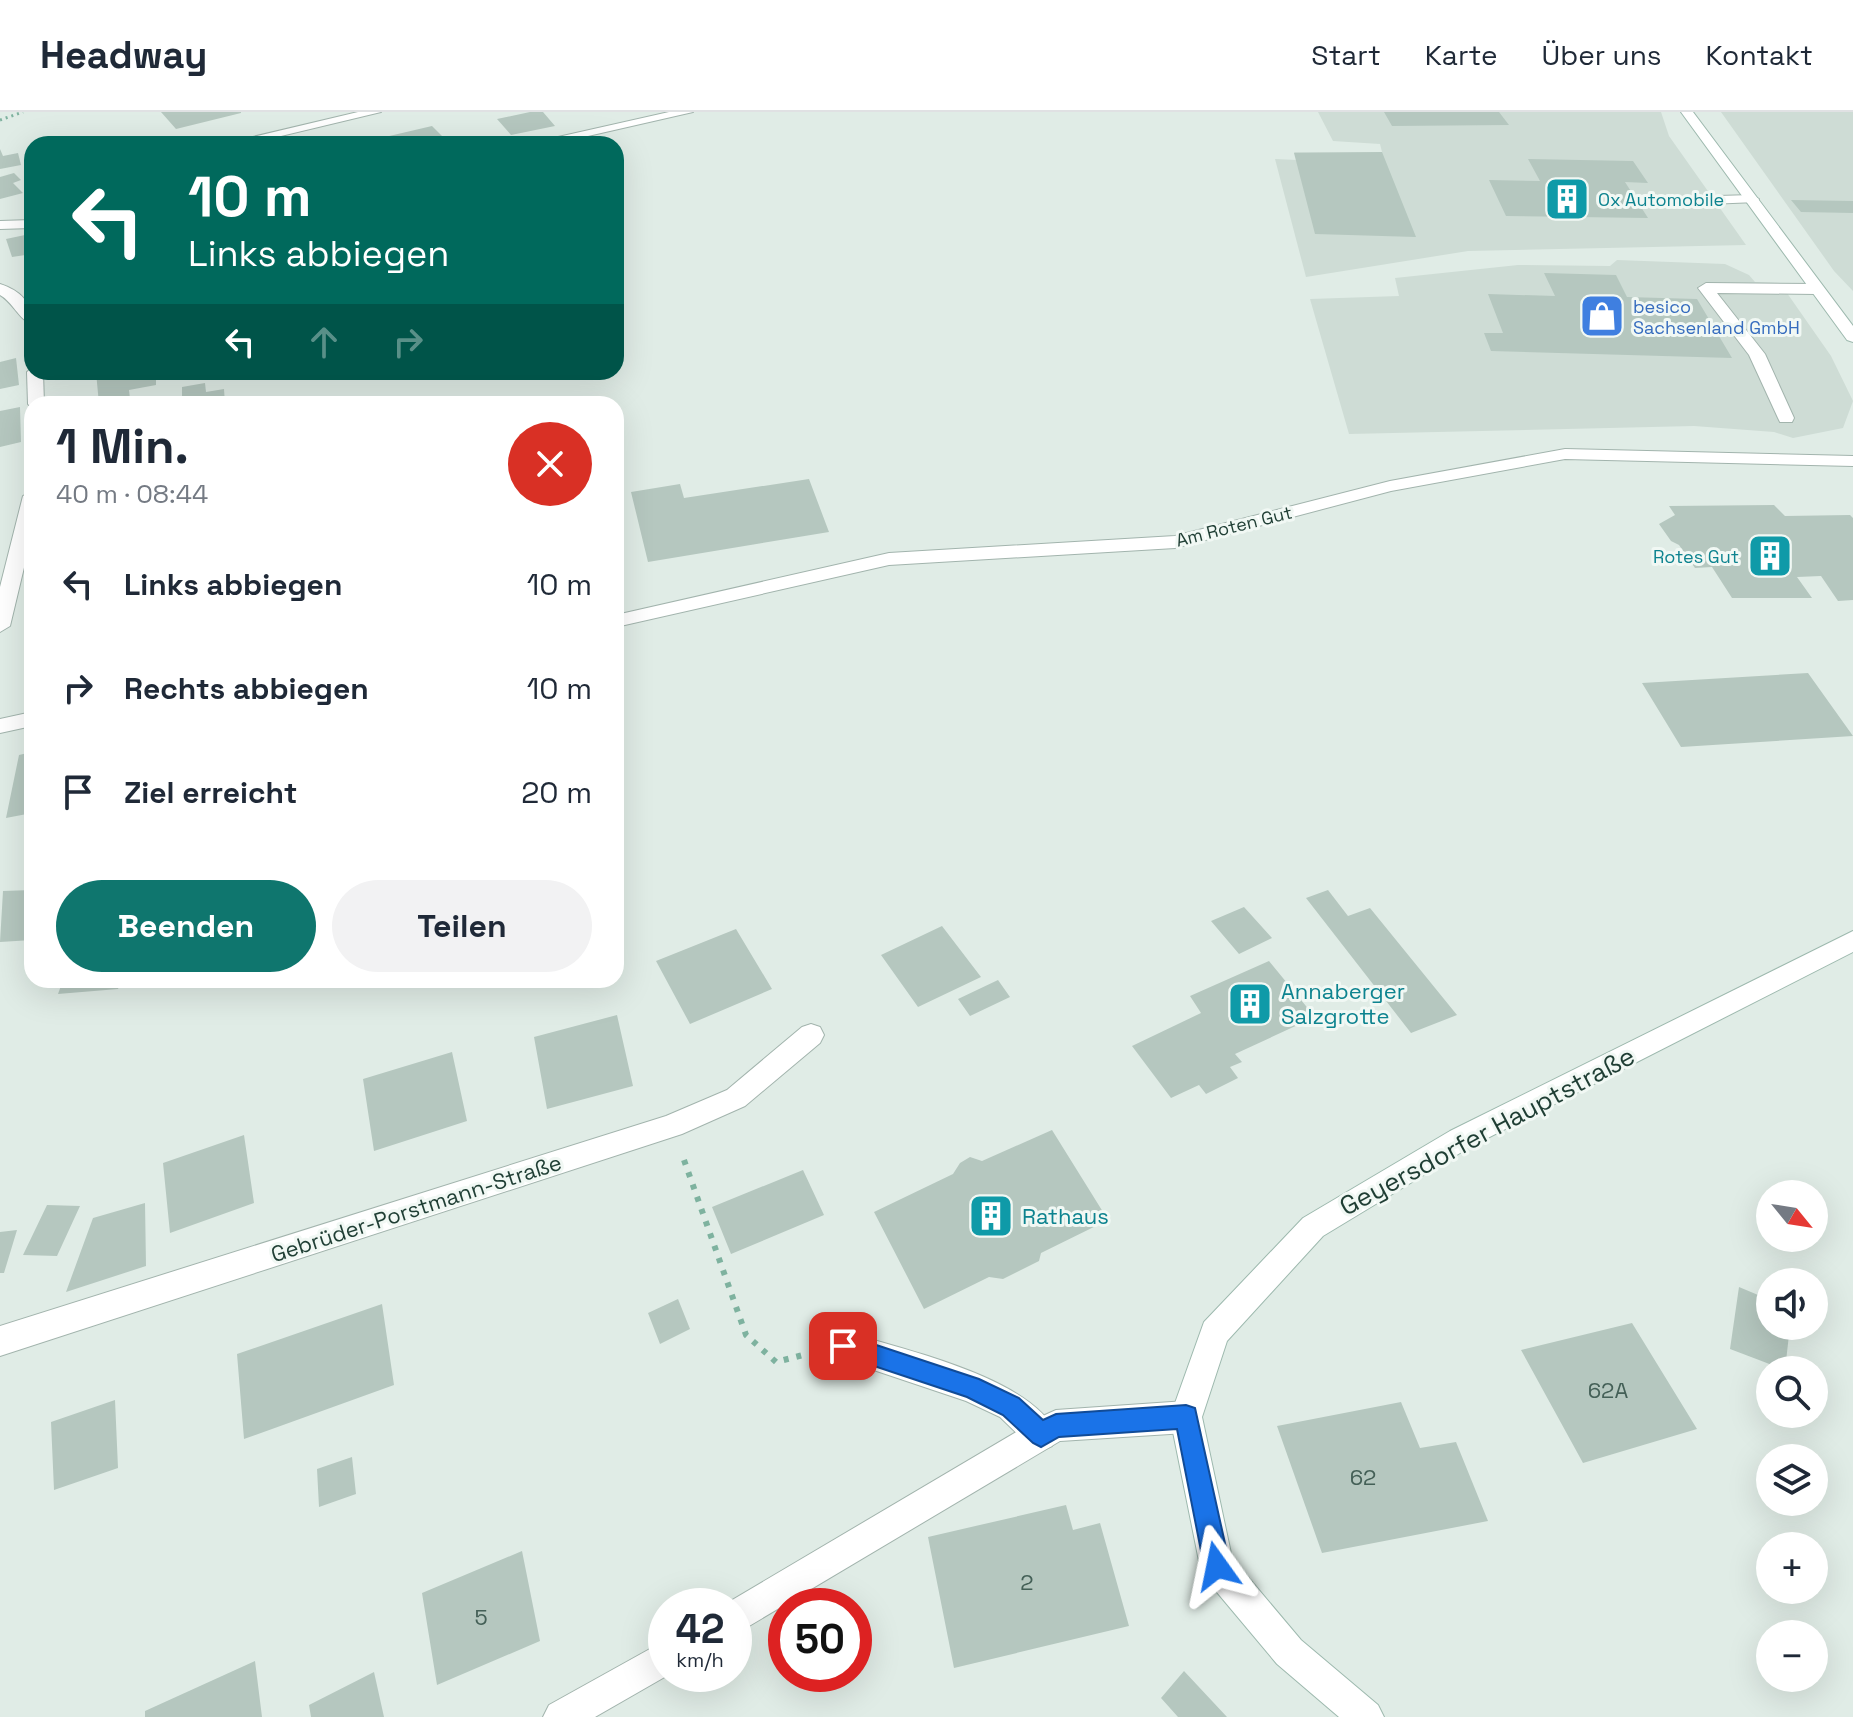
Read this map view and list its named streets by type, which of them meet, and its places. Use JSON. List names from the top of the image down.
{
  "streets": {
    "street": ["Am Roten Gut", "Geyersdorfer Hauptstraße", "Gebrüder-Porstmann-Straße"]
  },
  "places": {
    "building": [
      "Ox Automobile",
      "Rotes Gut",
      "Annaberger Salzgrotte",
      "Rathaus"
    ],
    "shop": ["besico Sachsenland GmbH"]
  },
  "house_numbers": [
    "62A",
    "62",
    "2",
    "5"
  ],
  "north": "bottom right",
  "page": {
    "header": "Headway",
    "nav": [
      "Start",
      "Karte",
      "Über uns",
      "Kontakt"
    ],
    "turn": ["10 m", "Links abbiegen"],
    "heading": ["1 Min.", "40 m · 08:44"],
    "list": [
      {
        "name": "Links abbiegen",
        "value": "10 m"
      },
      {
        "name": "Rechts abbiegen",
        "value": "10 m"
      },
      {
        "name": "Ziel erreicht",
        "value": "20 m"
      }
    ],
    "buttons": ["Beenden", "Teilen"],
    "map_buttons": ["+", "−"],
    "speed": "42 km/h",
    "limit": "50"
  }
}
